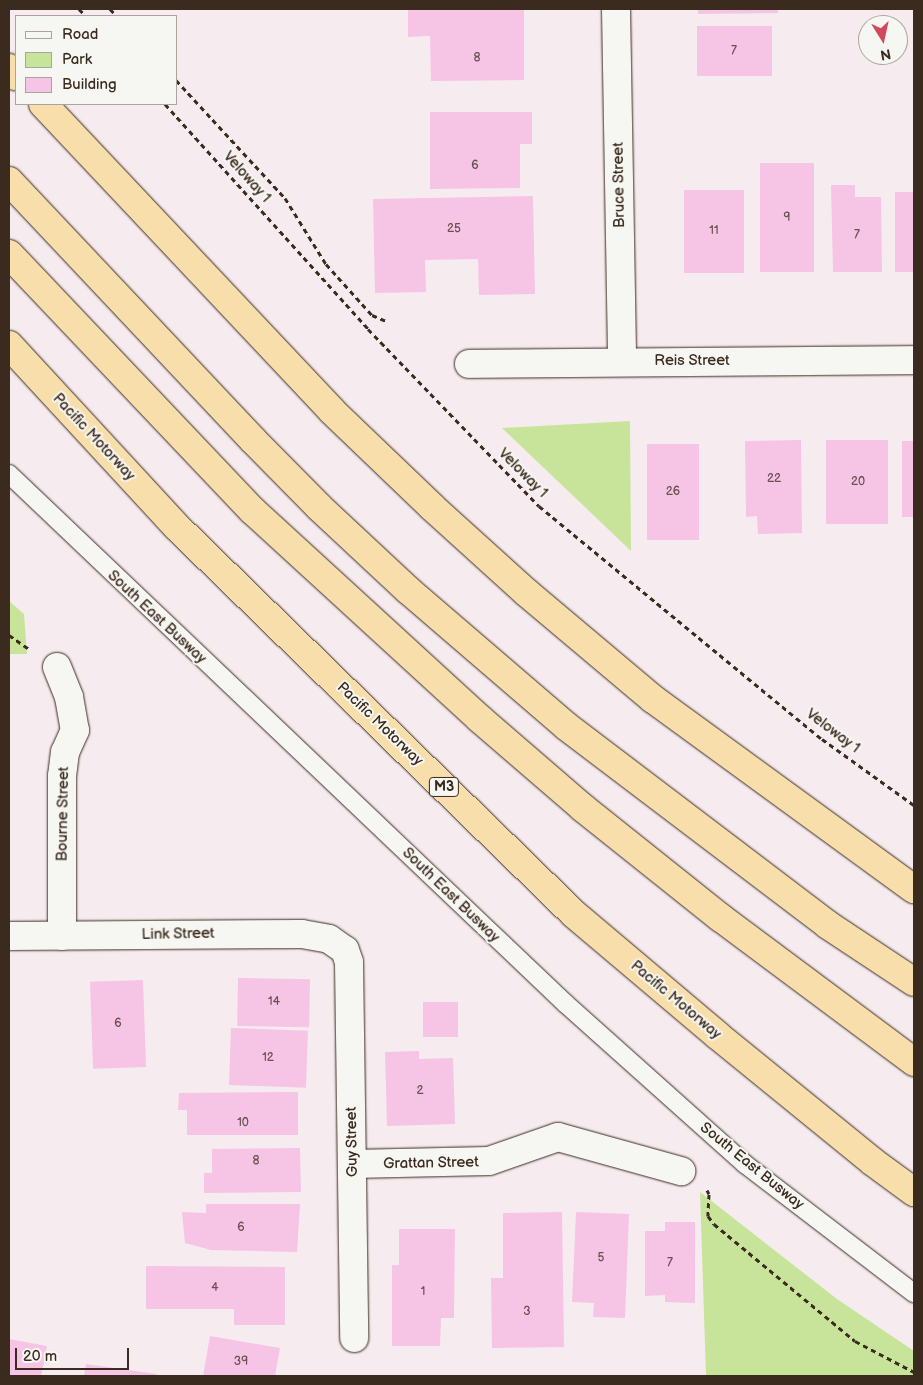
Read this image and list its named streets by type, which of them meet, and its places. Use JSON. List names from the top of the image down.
{
  "streets": {
    "highway": ["Pacific Motorway", "M3"],
    "street": [
      "Bruce Street",
      "Reis Street",
      "Bourne Street",
      "Link Street",
      "Guy Street",
      "Grattan Street"
    ],
    "lane": ["South East Busway"],
    "path": ["Veloway 1"]
  },
  "crossings": [
    ["Bruce Street", "Reis Street"],
    ["Bourne Street", "Link Street"],
    ["Link Street", "Guy Street"],
    ["Guy Street", "Grattan Street"]
  ],
  "house_numbers": [
    "7",
    "8",
    "6",
    "9",
    "25",
    "11",
    "7",
    "22",
    "20",
    "26",
    "14",
    "6",
    "12",
    "2",
    "10",
    "8",
    "6",
    "5",
    "7",
    "4",
    "1",
    "3",
    "39"
  ],
  "legend": ["Road", "Park", "Building"],
  "scale_bar": "20 m",
  "north": "bottom"
}
